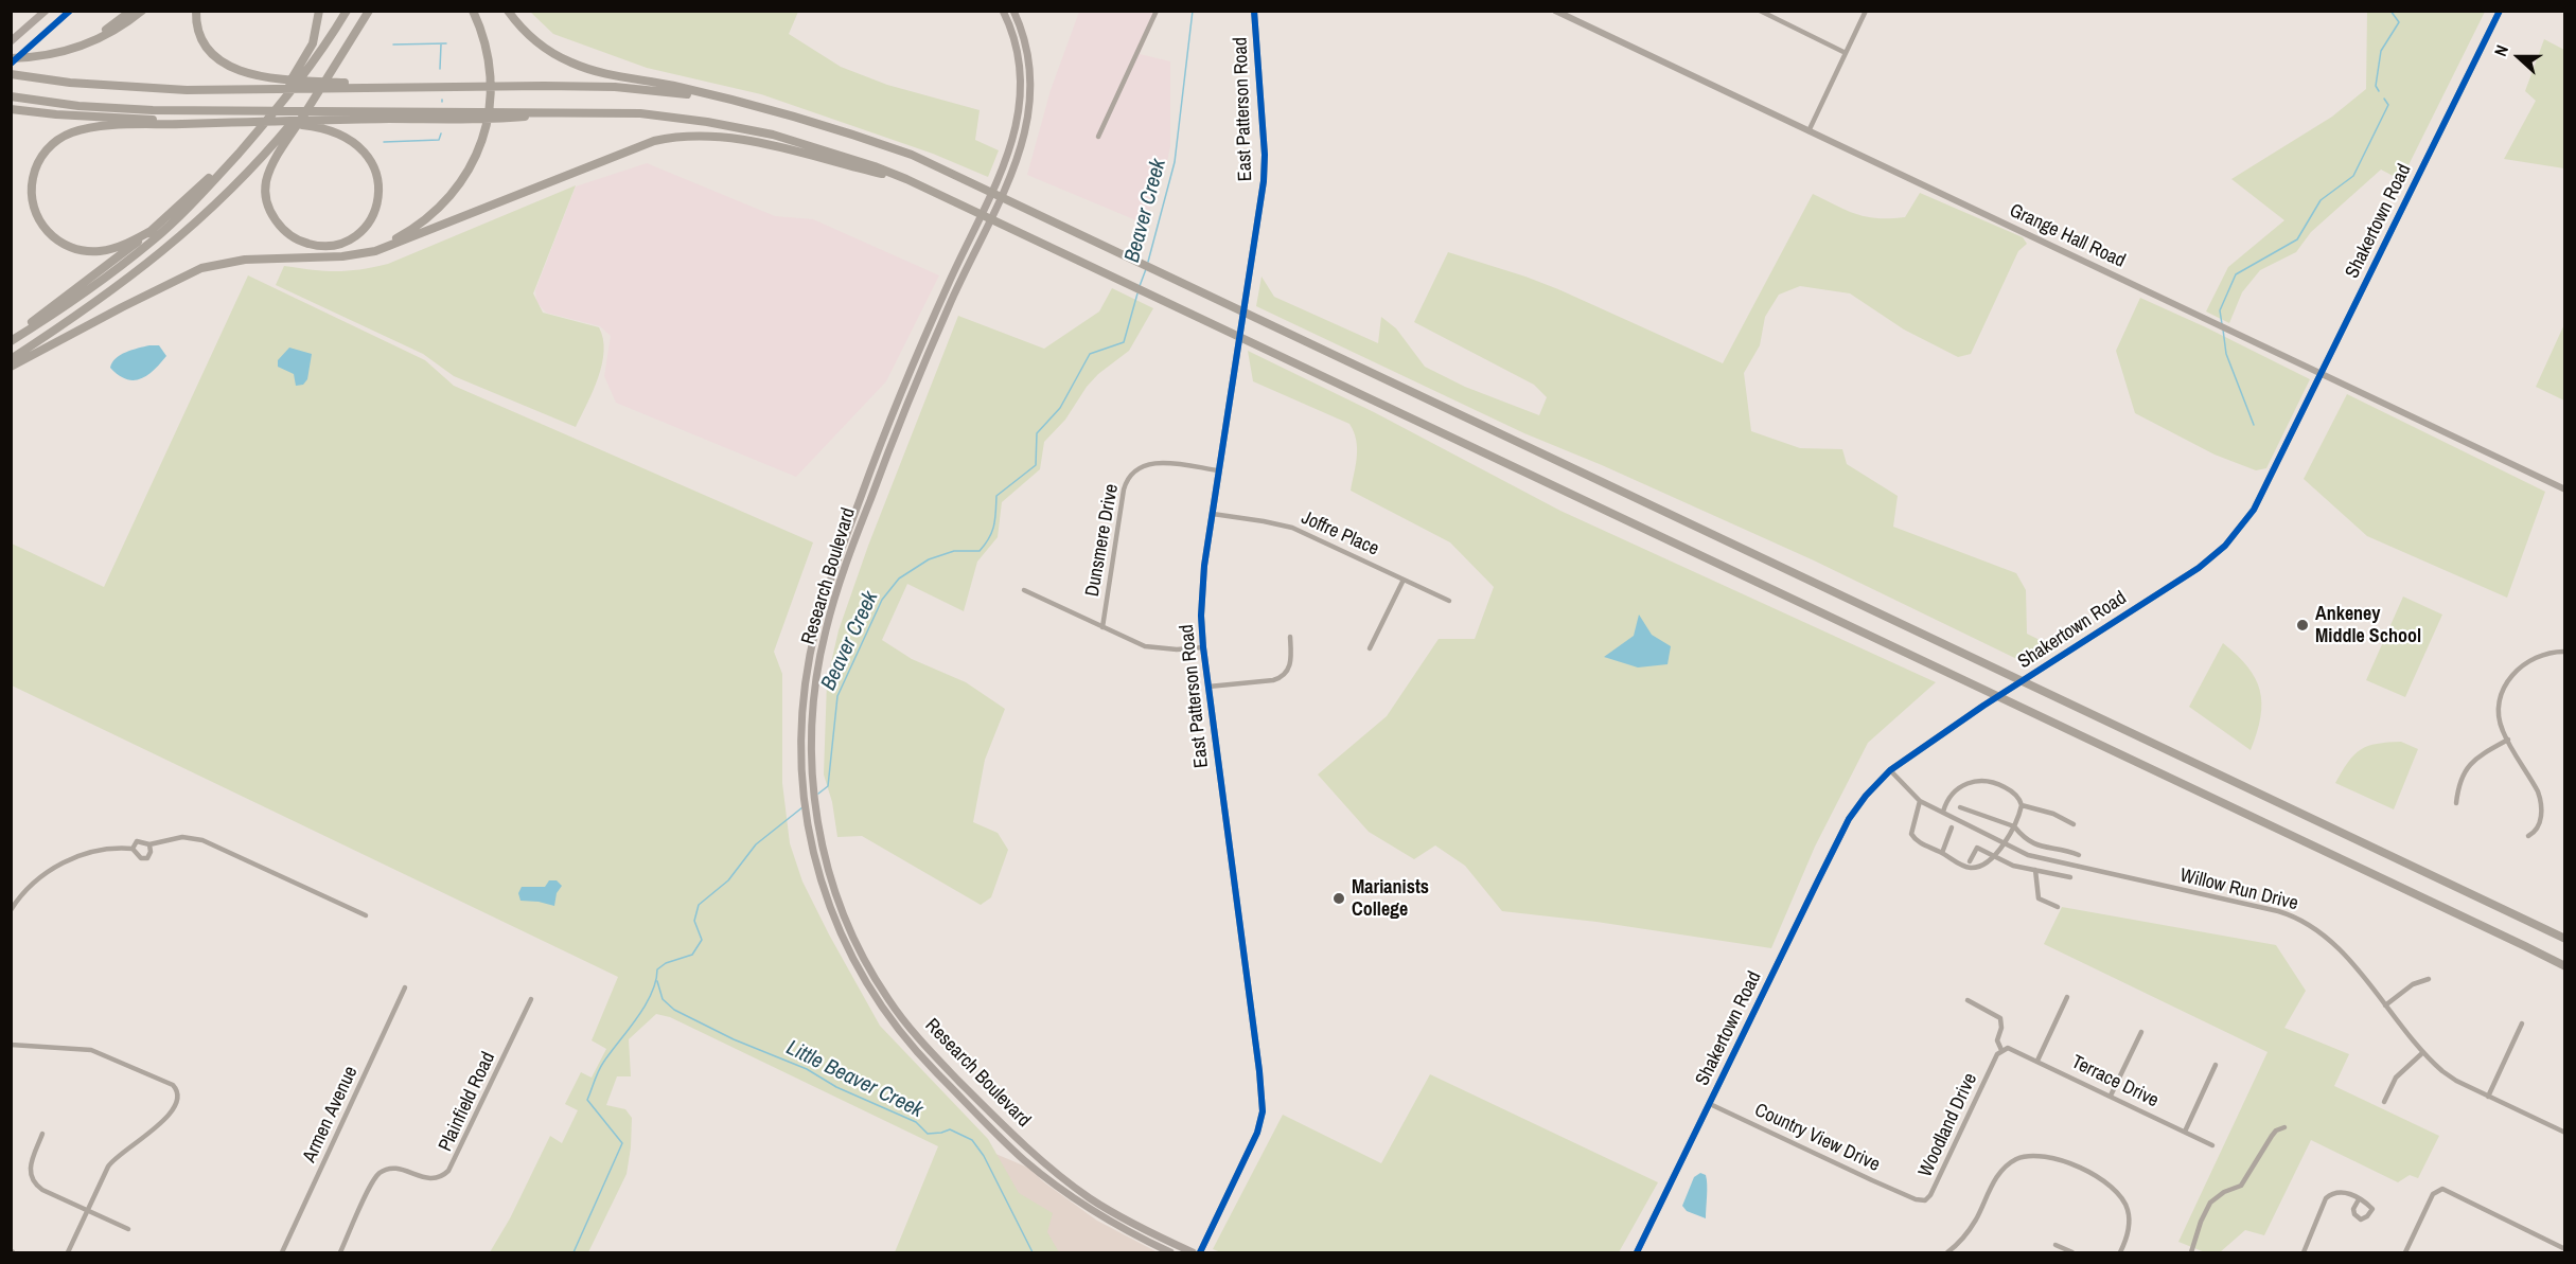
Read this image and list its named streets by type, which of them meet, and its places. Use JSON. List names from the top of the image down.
{
  "streets": {
    "main road": ["Research Boulevard"],
    "street": [
      "East Patterson Road",
      "Shakertown Road",
      "Grange Hall Road",
      "Joffre Place",
      "Dunsmere Drive",
      "Willow Run Drive",
      "Terrace Drive",
      "Plainfield Road",
      "Armen Avenue",
      "Woodland Drive",
      "Country View Drive"
    ]
  },
  "crossings": [
    ["East Patterson Road", "Joffre Place"],
    ["East Patterson Road", "Dunsmere Drive"],
    ["Shakertown Road", "Grange Hall Road"],
    ["Shakertown Road", "Willow Run Drive"],
    ["Shakertown Road", "Country View Drive"],
    ["Terrace Drive", "Woodland Drive"],
    ["Woodland Drive", "Country View Drive"]
  ],
  "water": ["Beaver Creek", "Little Beaver Creek"],
  "places": ["Ankeney Middle School", "Marianists College"],
  "north": "left"
}
